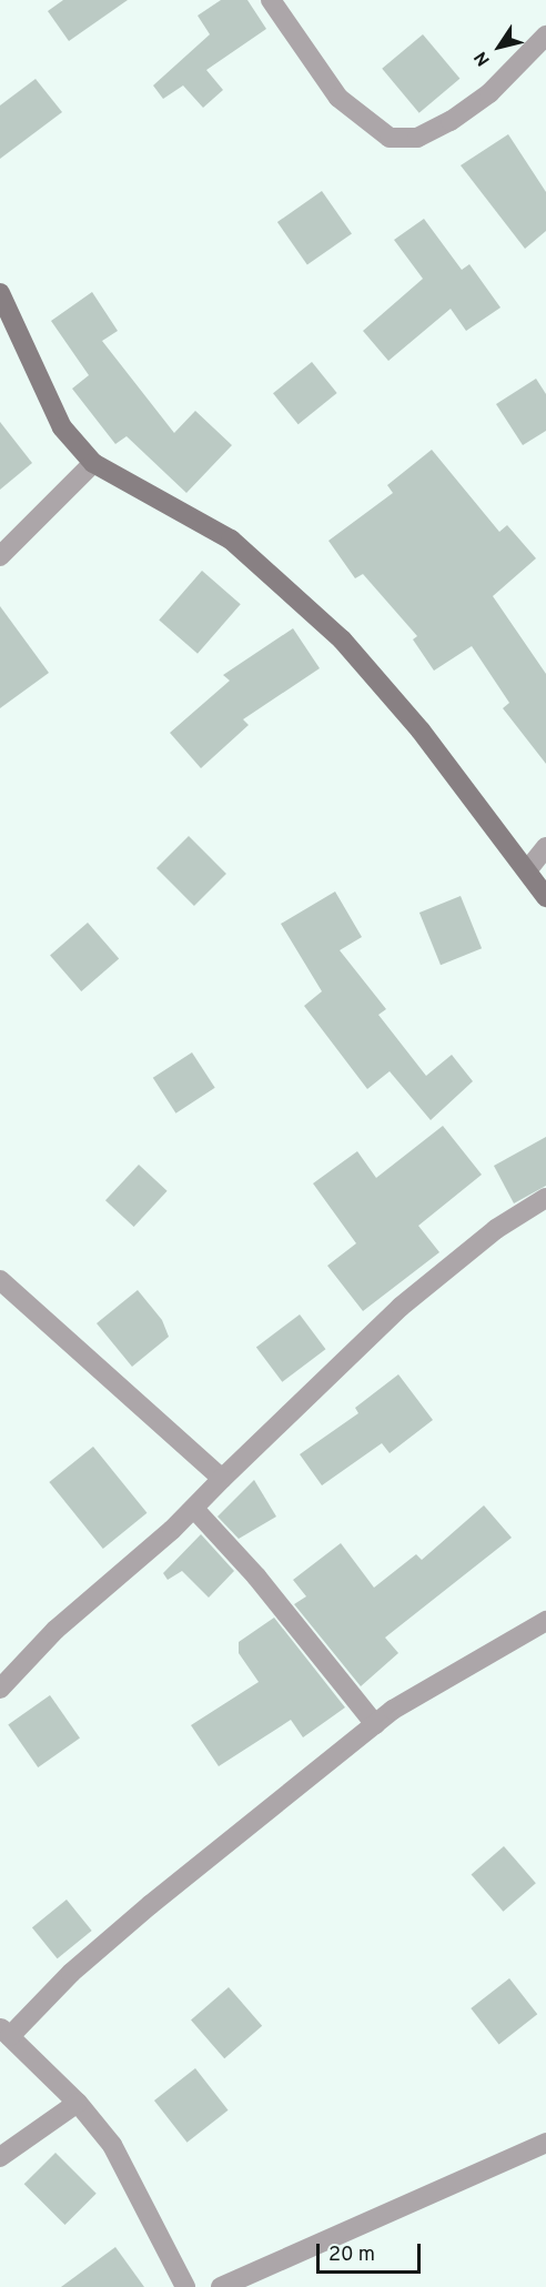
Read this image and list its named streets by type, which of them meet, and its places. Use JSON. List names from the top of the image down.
{
  "scale_bar": "20 m",
  "north": "bottom left"
}
